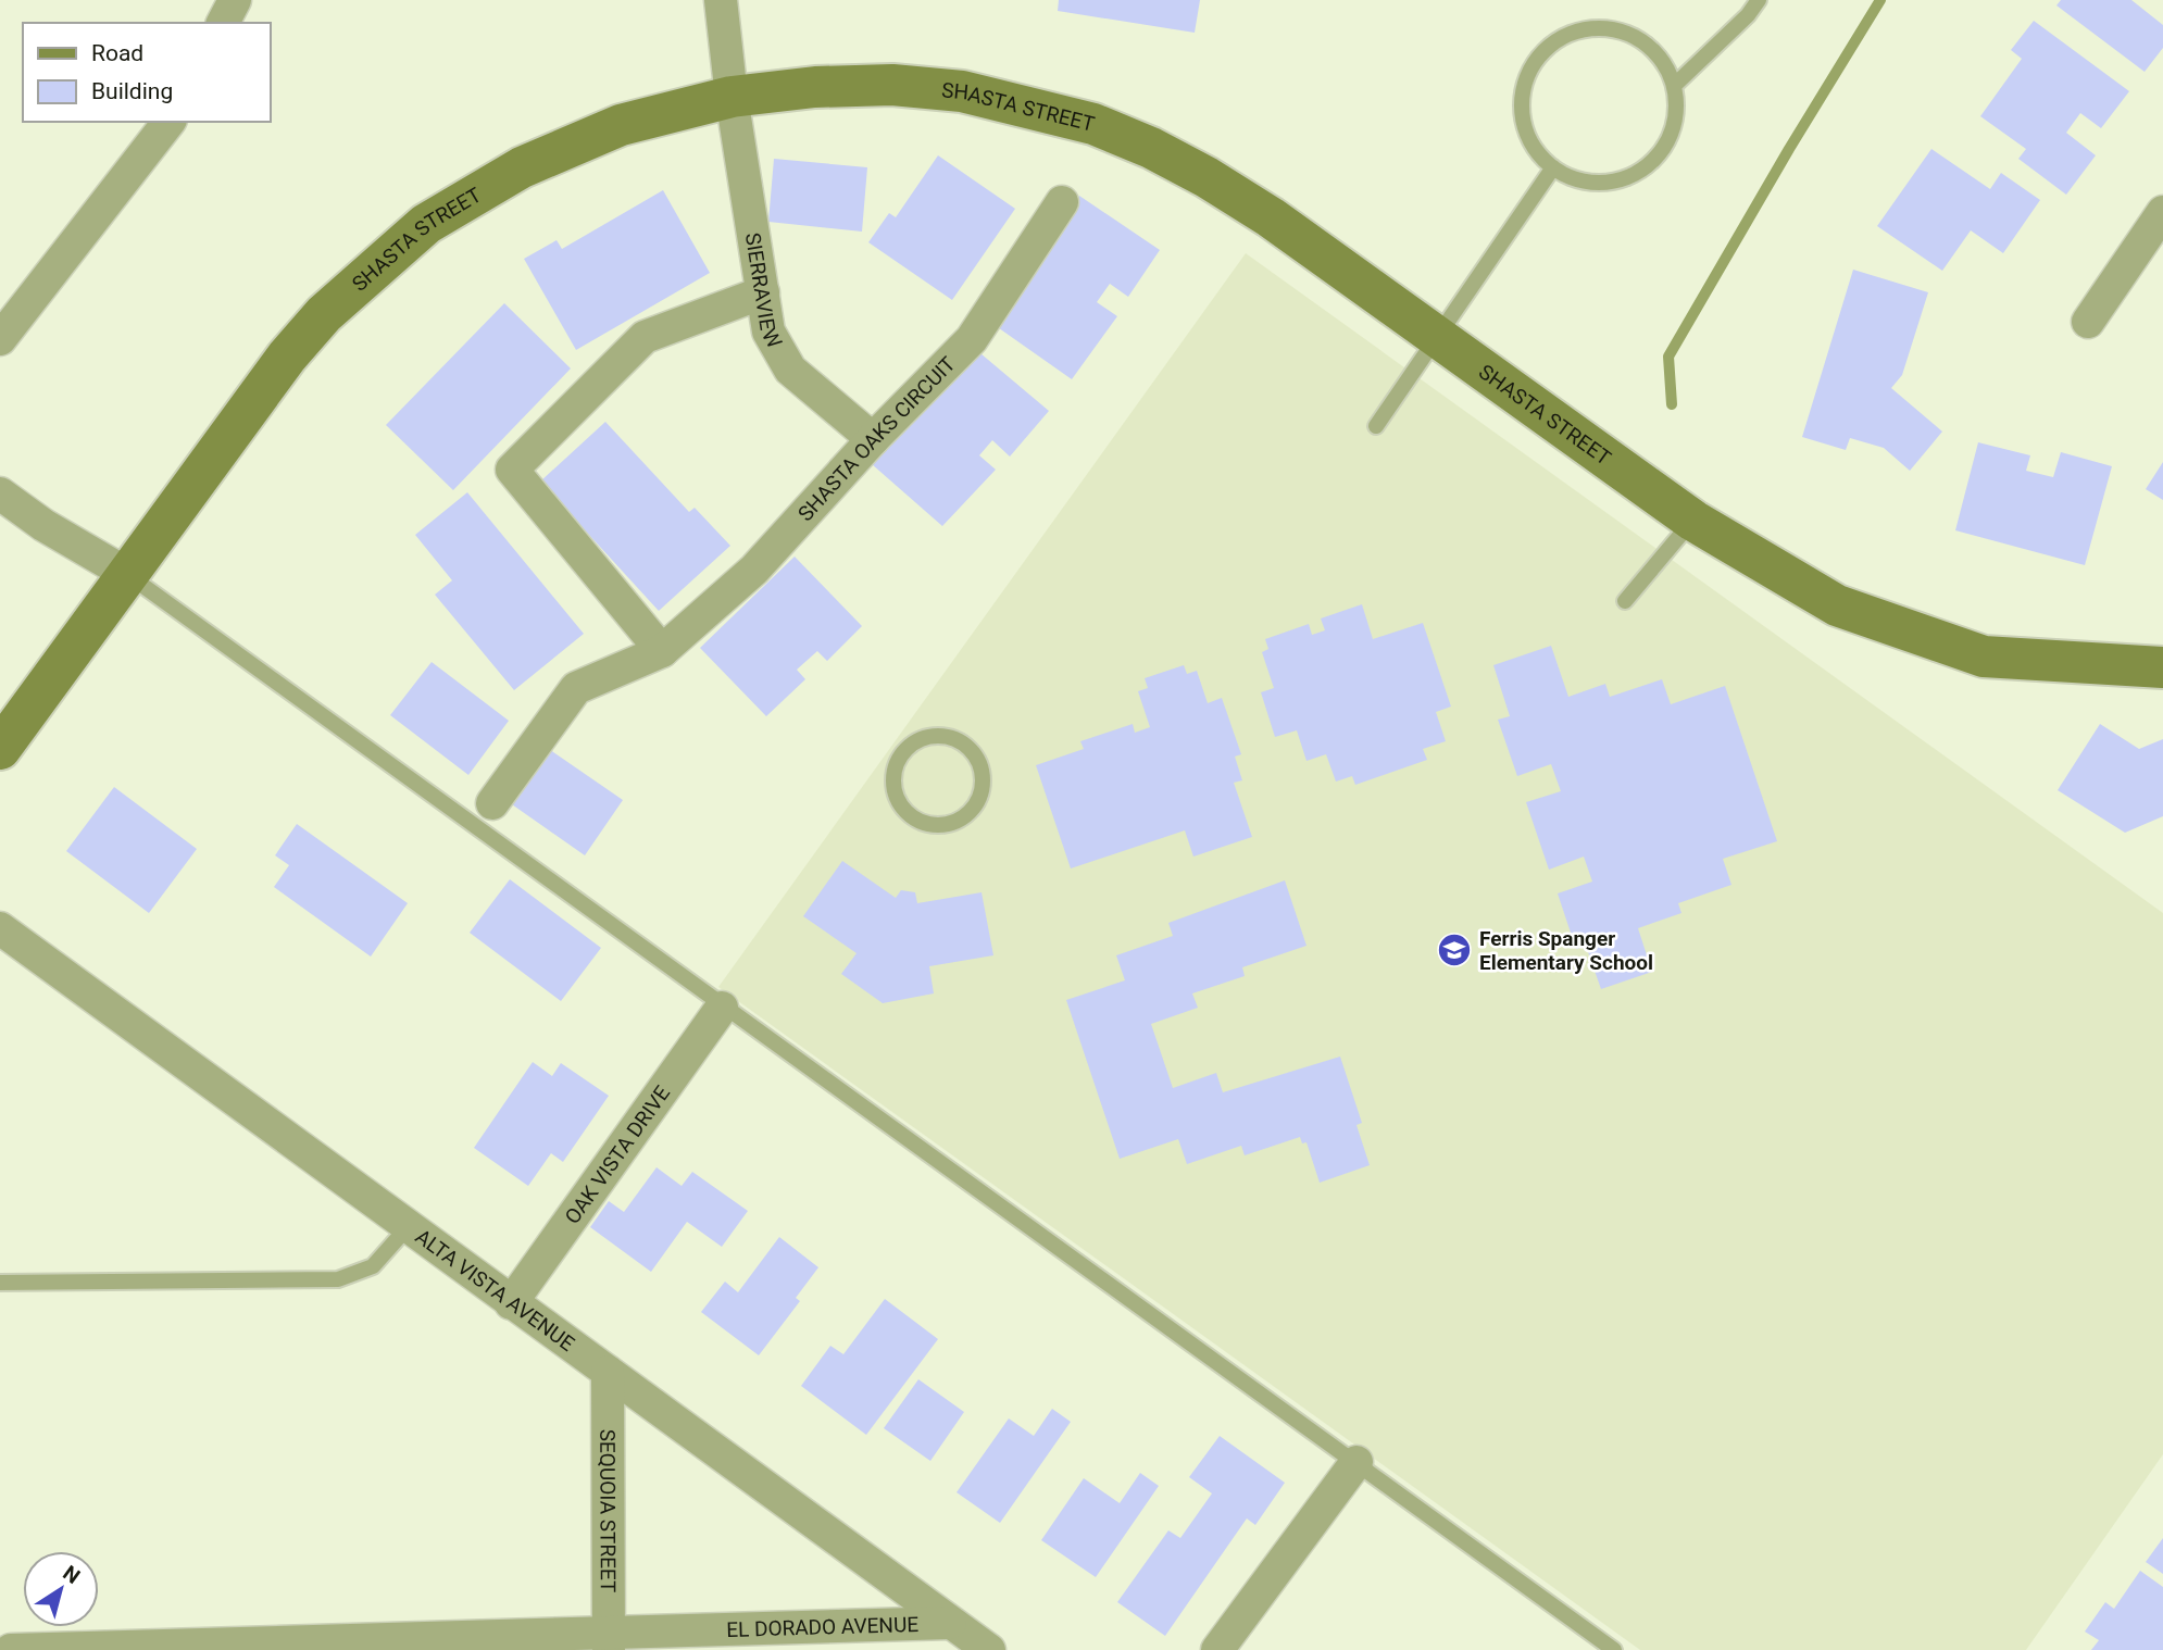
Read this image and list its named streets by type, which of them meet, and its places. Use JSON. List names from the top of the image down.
{
  "streets": {
    "street": [
      "SHASTA STREET",
      "SIERRAVIEW",
      "SHASTA OAKS CIRCUIT",
      "OAK VISTA DRIVE",
      "ALTA VISTA AVENUE",
      "SEQUOIA STREET",
      "EL DORADO AVENUE"
    ]
  },
  "crossings": [
    ["SHASTA STREET", "SIERRAVIEW"],
    ["SIERRAVIEW", "SHASTA OAKS CIRCUIT"],
    ["OAK VISTA DRIVE", "ALTA VISTA AVENUE"],
    ["ALTA VISTA AVENUE", "SEQUOIA STREET"],
    ["ALTA VISTA AVENUE", "EL DORADO AVENUE"],
    ["SEQUOIA STREET", "EL DORADO AVENUE"]
  ],
  "places": {
    "school or university": ["Ferris Spanger Elementary School"]
  },
  "legend": ["Road", "Building"],
  "north": "top right"
}
